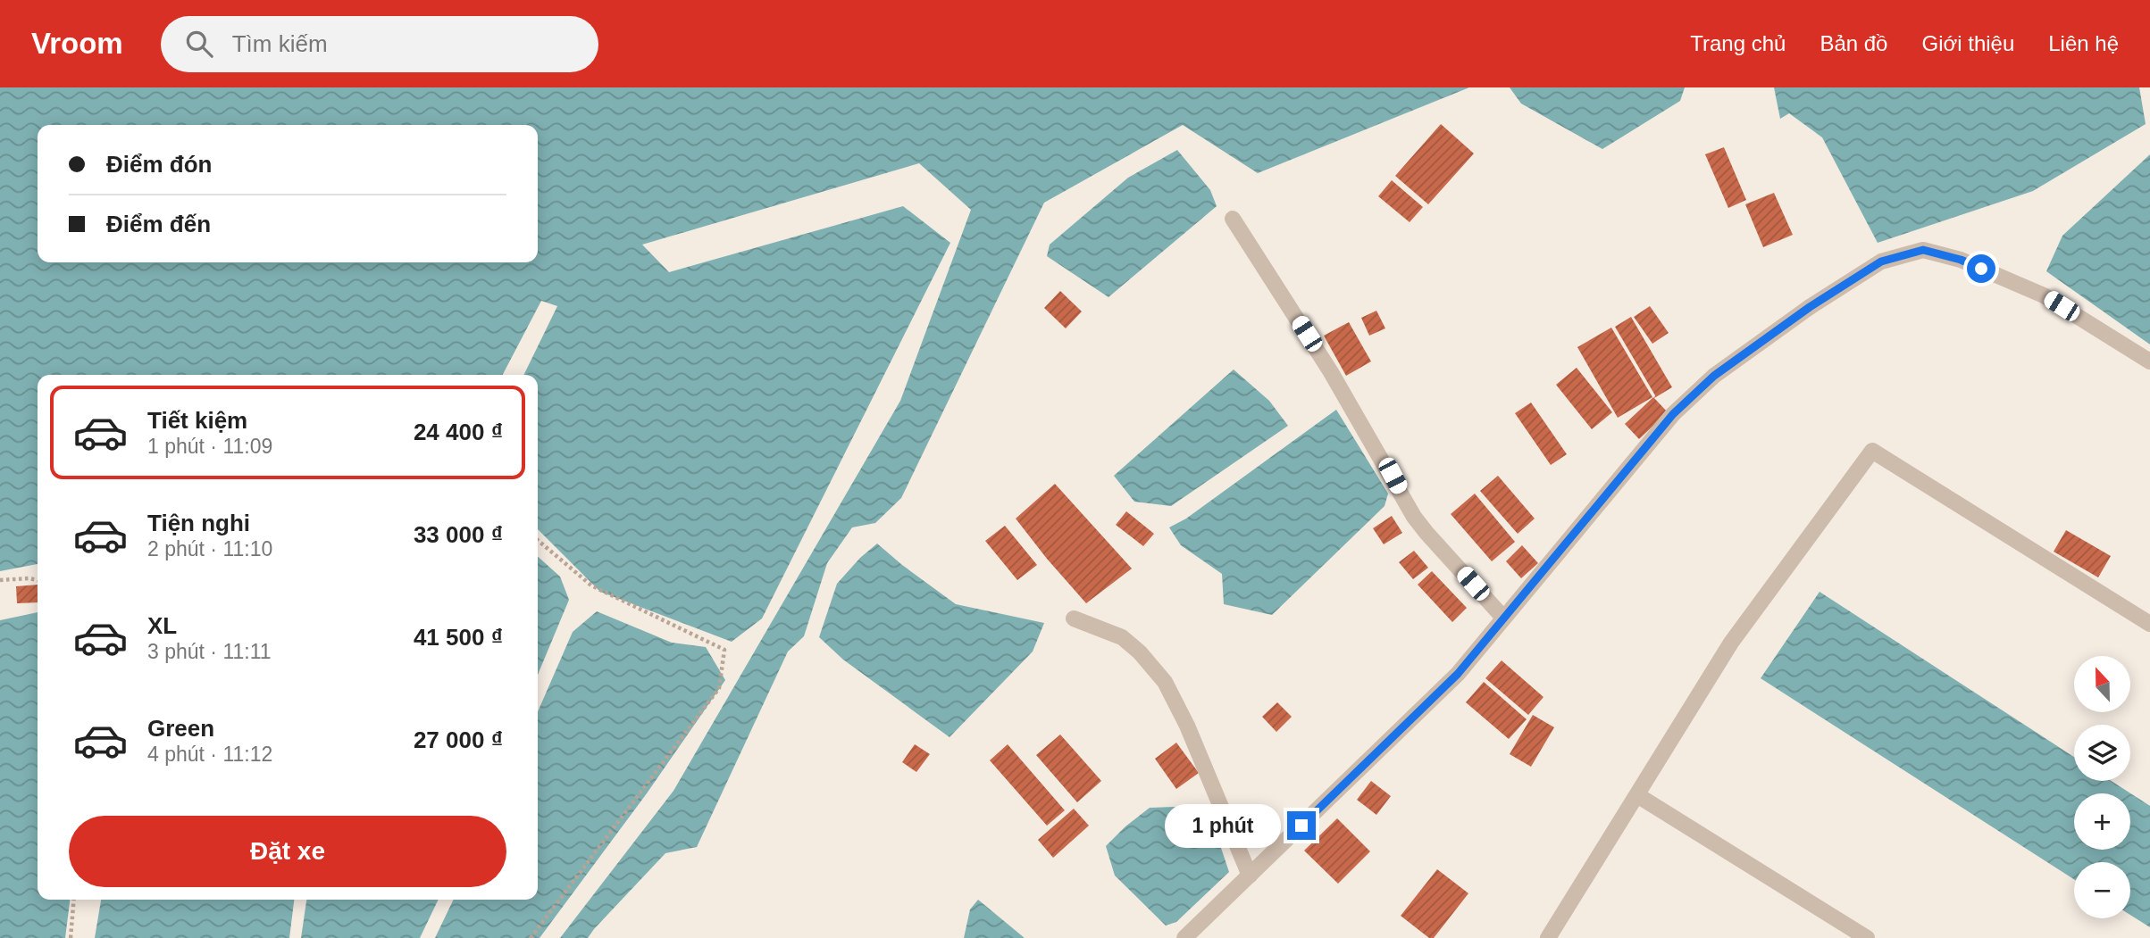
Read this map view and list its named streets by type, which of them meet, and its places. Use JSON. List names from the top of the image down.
{
  "north": "top",
  "page": {
    "header": "Vroom",
    "search": "Tìm kiếm",
    "nav": [
      "Trang chủ",
      "Bản đồ",
      "Giới thiệu",
      "Liên hệ"
    ],
    "banner": ["Điểm đón", "Điểm đến"],
    "list": [
      {
        "name": "Tiết kiệm",
        "note": "1 phút · 11:09",
        "value": "24 400 ₫"
      },
      {
        "name": "Tiện nghi",
        "note": "2 phút · 11:10",
        "value": "33 000 ₫"
      },
      {
        "name": "XL",
        "note": "3 phút · 11:11",
        "value": "41 500 ₫"
      },
      {
        "name": "Green",
        "note": "4 phút · 11:12",
        "value": "27 000 ₫"
      }
    ],
    "map_buttons": ["+", "−"],
    "buttons": "Đặt xe",
    "bubble": "1 phút"
  }
}
